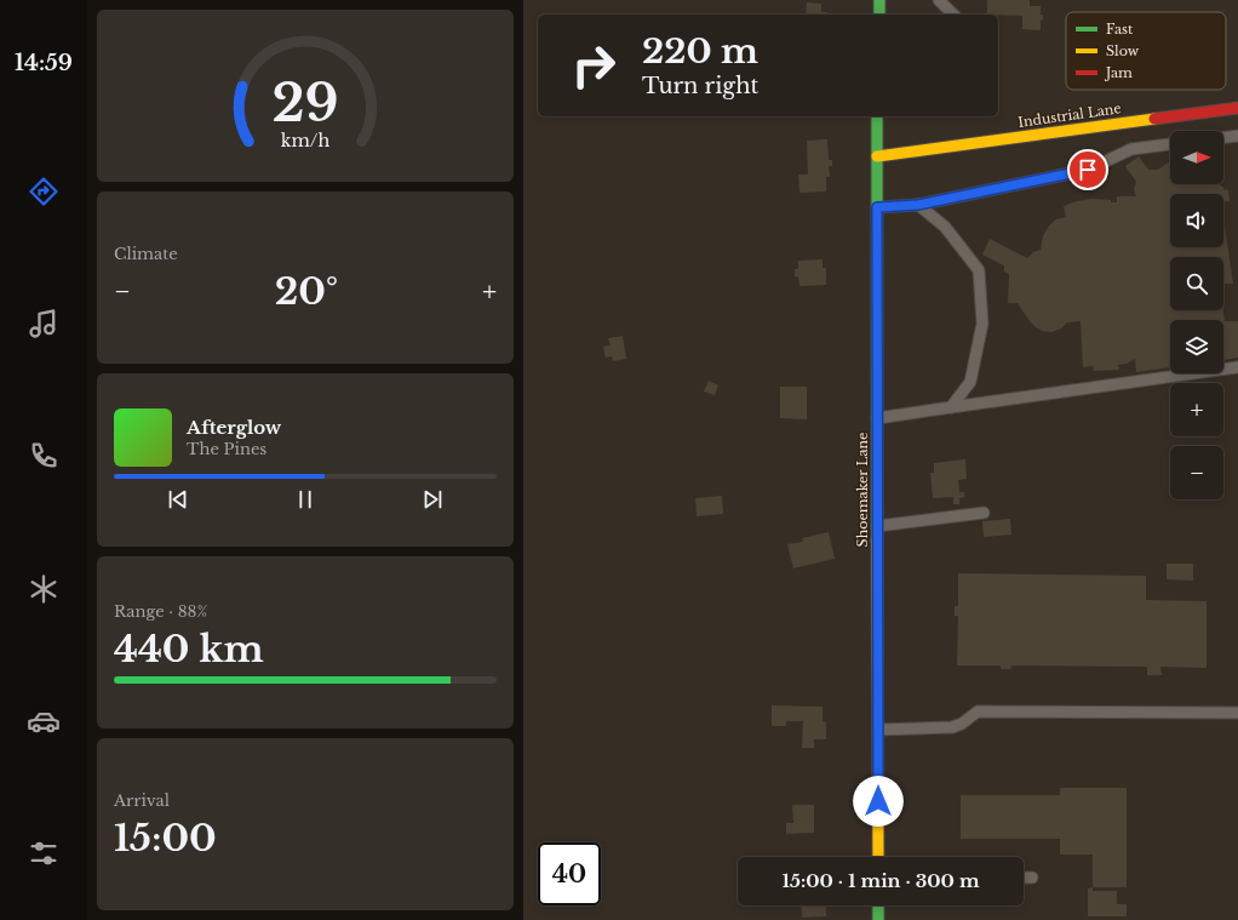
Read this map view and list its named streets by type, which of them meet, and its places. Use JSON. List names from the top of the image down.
{
  "streets": {
    "street": ["Industrial Lane", "Shoemaker Lane"]
  },
  "crossings": [
    ["Industrial Lane", "Shoemaker Lane"]
  ],
  "legend": ["Fast", "Slow", "Jam"],
  "north": "right",
  "page": {
    "tabs": "14:59",
    "turn": ["220 m", "Turn right"],
    "map_buttons": ["+", "−"],
    "tile": [
      "Climate",
      ["Range · 88%", "440 km"],
      ["Arrival", "15:00"]
    ],
    "heat": ["−", "20°", "+"],
    "song": ["Afterglow", "The Pines"],
    "limit": "40",
    "trip": "15:00 · 1 min · 300 m",
    "gauge": ["29", "km/h"]
  }
}
